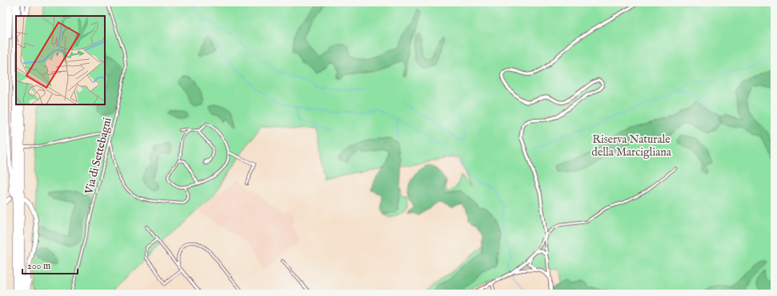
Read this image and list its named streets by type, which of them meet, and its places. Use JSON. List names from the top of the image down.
{
  "streets": {
    "street": ["Via di Settebagni"]
  },
  "parks": ["Riserva Naturale della Marcigliana"],
  "scale_bar": "200 m"
}
